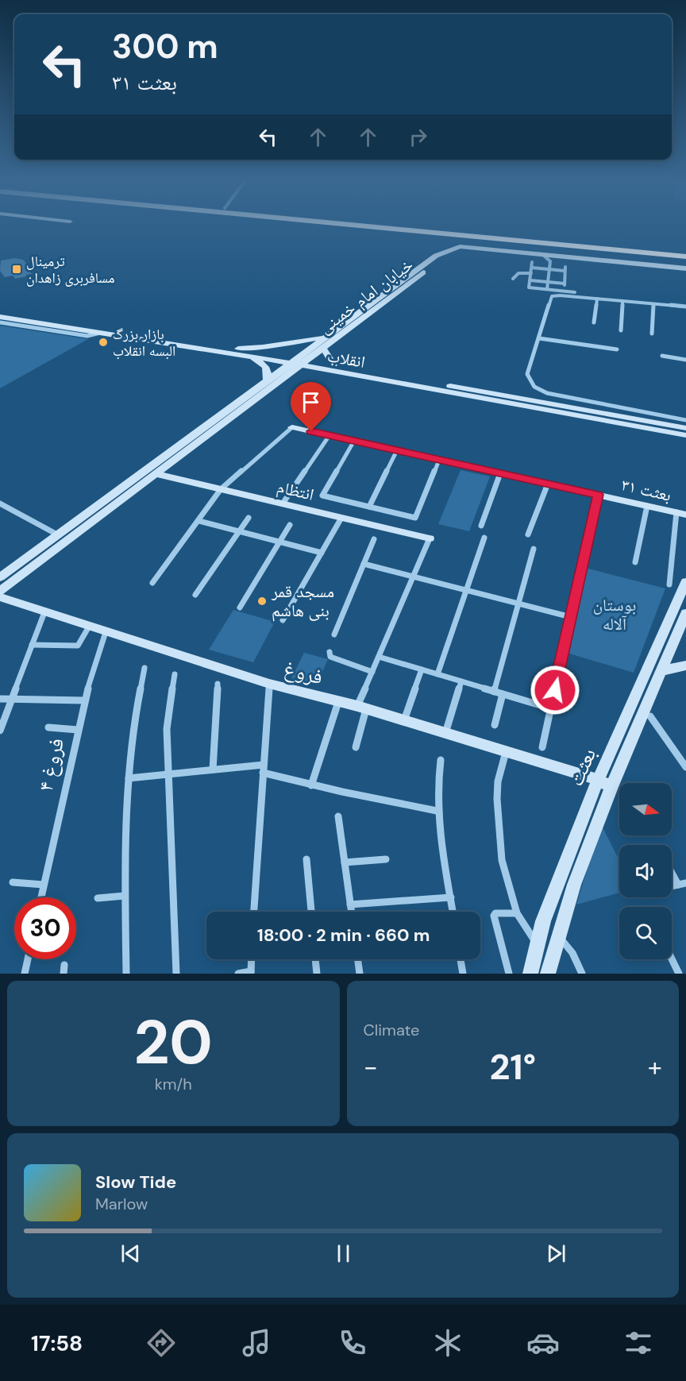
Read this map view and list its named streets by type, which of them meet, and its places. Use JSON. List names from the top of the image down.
{
  "streets": {
    "main road": [
      "خیابان امام خمینی",
      "انقلاب",
      "بعثت ۳۱",
      "انتظام",
      "فروغ",
      "بعثت"
    ],
    "street": ["فروغ ۴"]
  },
  "crossings": [
    ["خیابان امام خمینی", "انقلاب"],
    ["خیابان امام خمینی", "انتظام"],
    ["فروغ", "فروغ ۴"],
    ["فروغ", "بعثت"]
  ],
  "parks": ["بوستان آلاله"],
  "places": {
    "transit": ["ترمینال مسافربری زاهدان"],
    "other": ["بازار بزرگ البسه انقلاب", "مسجد قمر بنی هاشم"]
  },
  "north": "right",
  "page": {
    "turn": ["300 m", "بعثت ۳۱"],
    "limit": "30",
    "trip": "18:00 · 2 min · 660 m",
    "tile": [
      ["20", "km/h"],
      "Climate"
    ],
    "heat": ["−", "21°", "+"],
    "song": ["Slow Tide", "Marlow"],
    "tabs": "17:58"
  }
}
